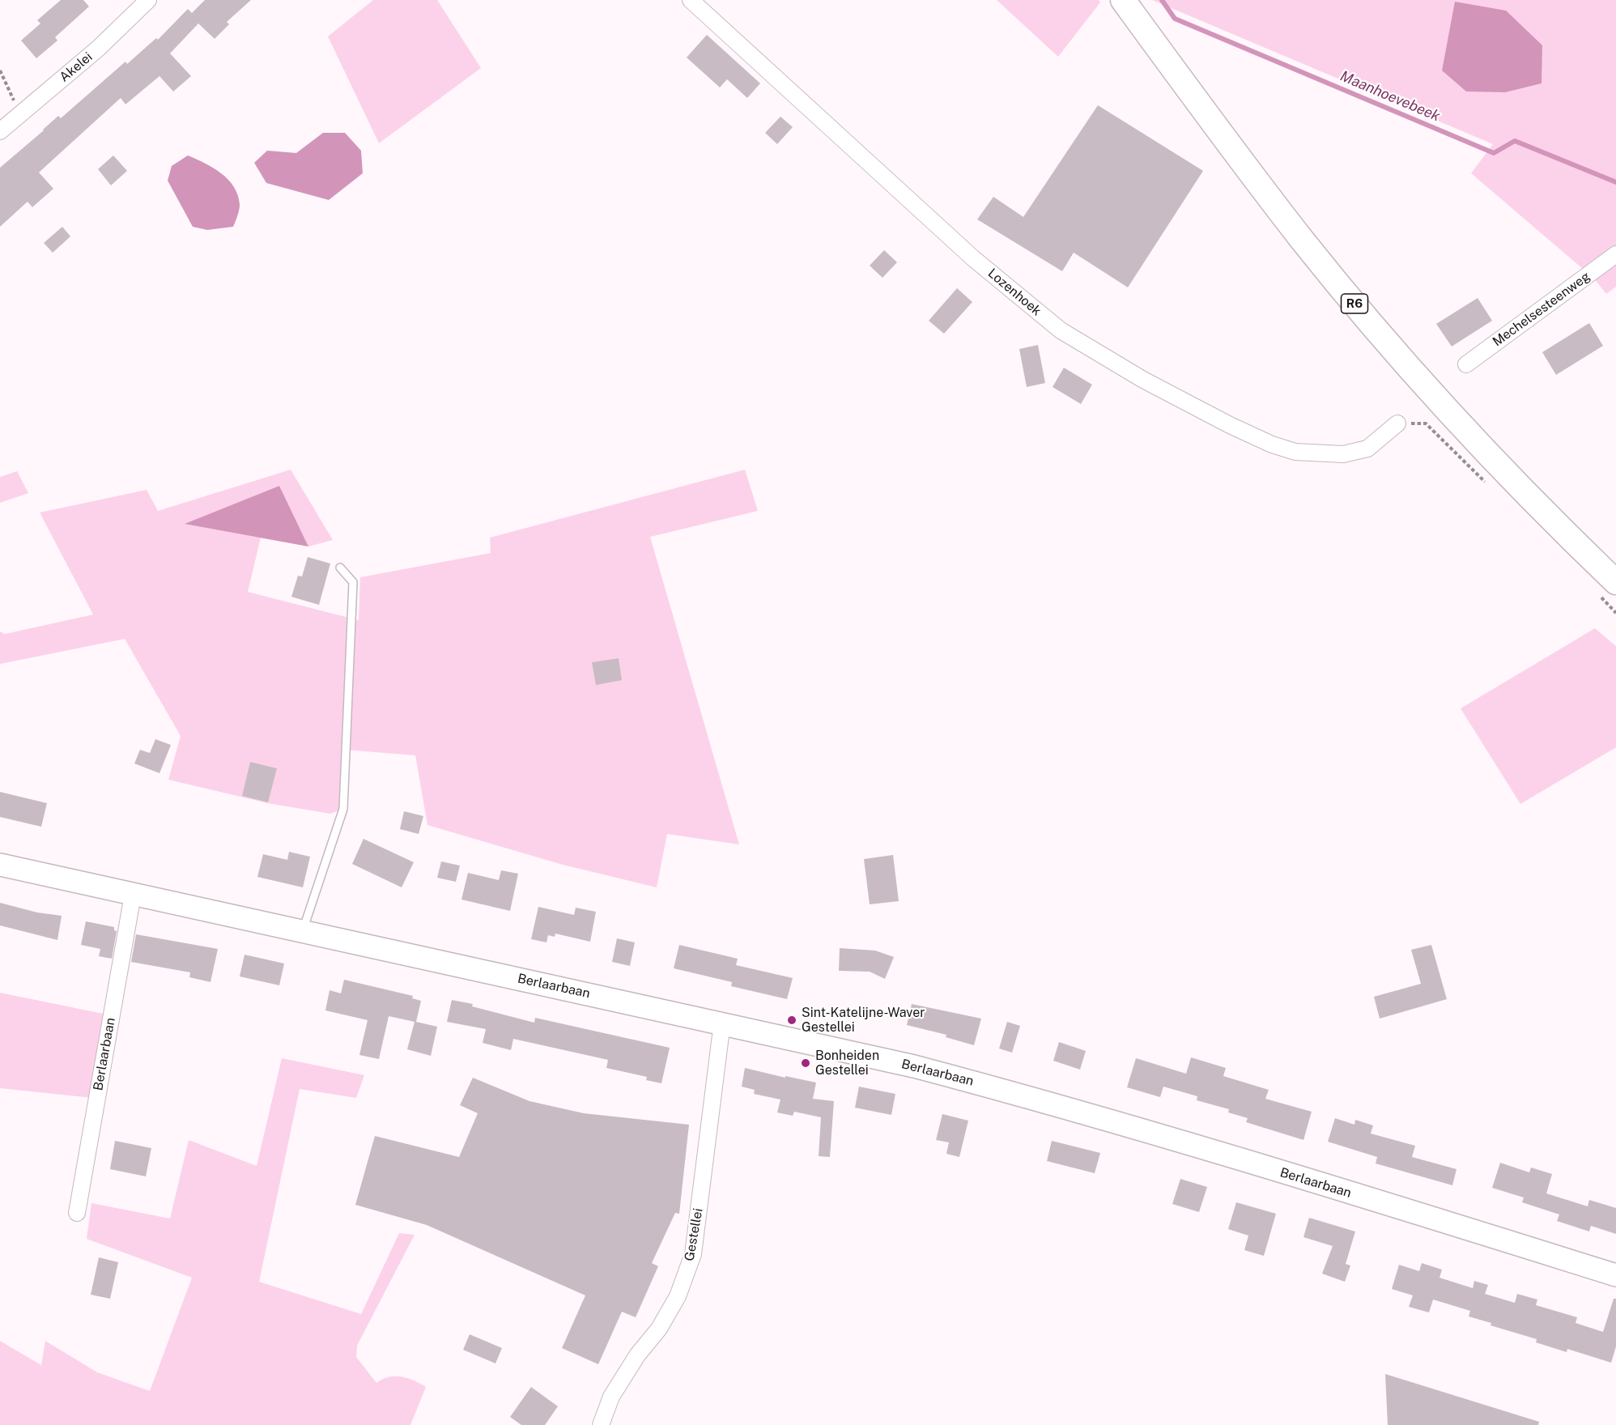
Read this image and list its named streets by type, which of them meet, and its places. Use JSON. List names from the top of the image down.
{
  "streets": {
    "main road": ["R6"],
    "street": [
      "Akelei",
      "Lozenhoek",
      "Mechelsesteenweg",
      "Berlaarbaan",
      "Gestellei"
    ]
  },
  "crossings": [
    ["Berlaarbaan", "Gestellei"]
  ],
  "water": ["Maanhoevebeek"],
  "places": ["Sint-Katelijne-Waver Gestellei", "Bonheiden Gestellei"]
}
